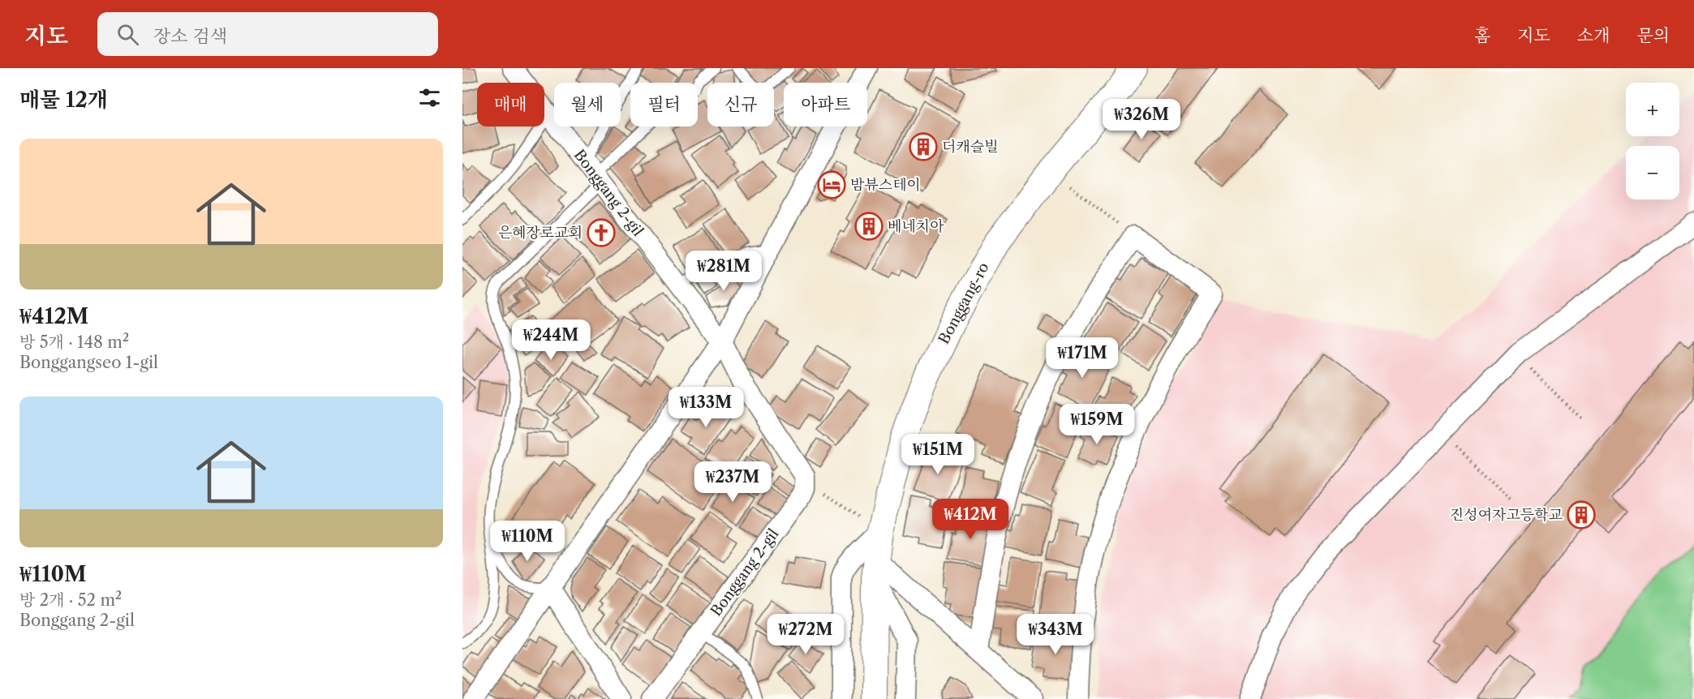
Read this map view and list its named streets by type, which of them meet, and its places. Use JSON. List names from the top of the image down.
{
  "streets": {
    "street": ["Bonggang 2-gil", "Bonggang-ro"]
  },
  "places": {
    "building": ["더캐슬빌", "베네치아", "진성여자고등학교"],
    "hotel": ["밤뷰스테이"],
    "church": ["은혜장로교회"]
  },
  "page": {
    "header": "지도",
    "search": "장소 검색",
    "nav": [
      "홈",
      "지도",
      "소개",
      "문의"
    ],
    "heading": "매물 12개",
    "map_buttons": ["+", "−"],
    "chip": [
      "매매",
      "월세",
      "필터",
      "신규",
      "아파트"
    ],
    "price": [
      "₩326M",
      "₩281M",
      "₩244M",
      "₩171M",
      "₩133M",
      "₩159M",
      "₩151M",
      "₩237M",
      "₩412M",
      "₩110M",
      "₩272M",
      "₩343M"
    ],
    "list": [
      {
        "name": "₩412M",
        "note": "방 5개 · 148 m² · Bonggangseo 1-gil"
      },
      {
        "name": "₩110M",
        "note": "방 2개 · 52 m² · Bonggang 2-gil"
      }
    ]
  }
}
